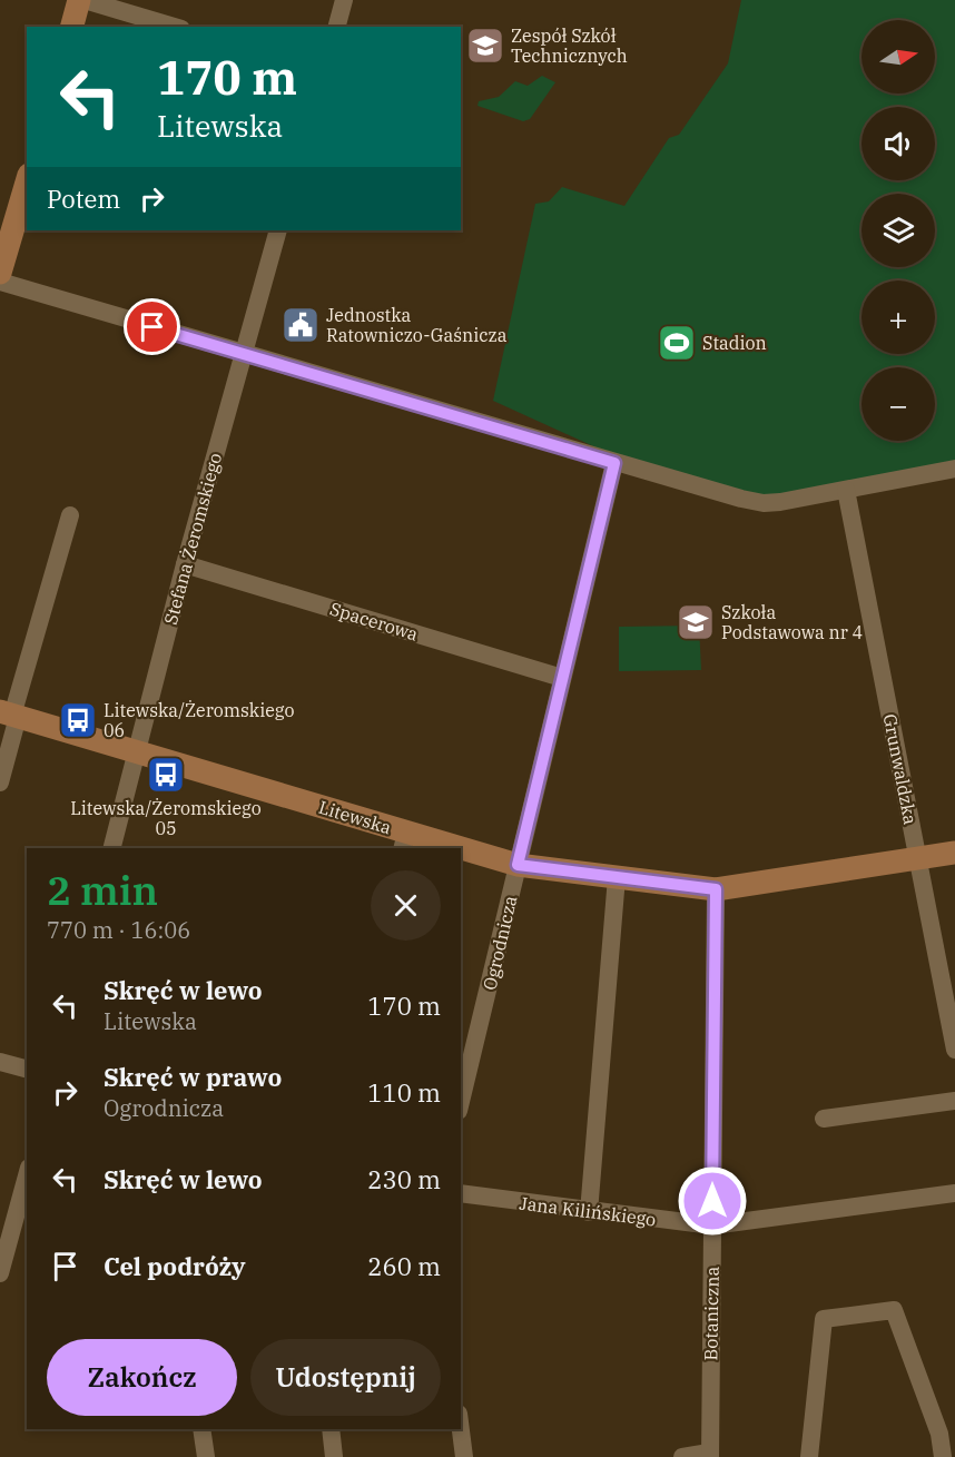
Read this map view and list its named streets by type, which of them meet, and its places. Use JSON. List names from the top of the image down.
{
  "streets": {
    "main road": ["Litewska"],
    "street": [
      "Stefana Żeromskiego",
      "Spacerowa",
      "Grunwaldzka",
      "Ogrodnicza",
      "Jana Kilińskiego",
      "Botaniczna"
    ]
  },
  "crossings": [
    ["Stefana Żeromskiego", "Spacerowa"],
    ["Stefana Żeromskiego", "Litewska"],
    ["Spacerowa", "Ogrodnicza"],
    ["Grunwaldzka", "Litewska"],
    ["Litewska", "Ogrodnicza"],
    ["Litewska", "Botaniczna"],
    ["Jana Kilińskiego", "Botaniczna"]
  ],
  "places": {
    "school or university": ["Zespół Szkół Technicznych", "Szkoła Podstawowa nr 4"],
    "public building": ["Jednostka Ratowniczo-Gaśnicza"],
    "sports": ["Stadion"],
    "bus stop": ["Litewska/Żeromskiego 06", "Litewska/Żeromskiego 05"]
  },
  "north": "right",
  "page": {
    "map_buttons": ["+", "−"],
    "turn": ["170 m", "Litewska"],
    "then": "Potem",
    "heading": ["2 min", "770 m · 16:06"],
    "list": [
      {
        "name": "Skręć w lewo",
        "note": "Litewska",
        "value": "170 m"
      },
      {
        "name": "Skręć w prawo",
        "note": "Ogrodnicza",
        "value": "110 m"
      },
      {
        "name": "Skręć w lewo",
        "value": "230 m"
      },
      {
        "name": "Cel podróży",
        "value": "260 m"
      }
    ],
    "buttons": ["Zakończ", "Udostępnij"]
  }
}
